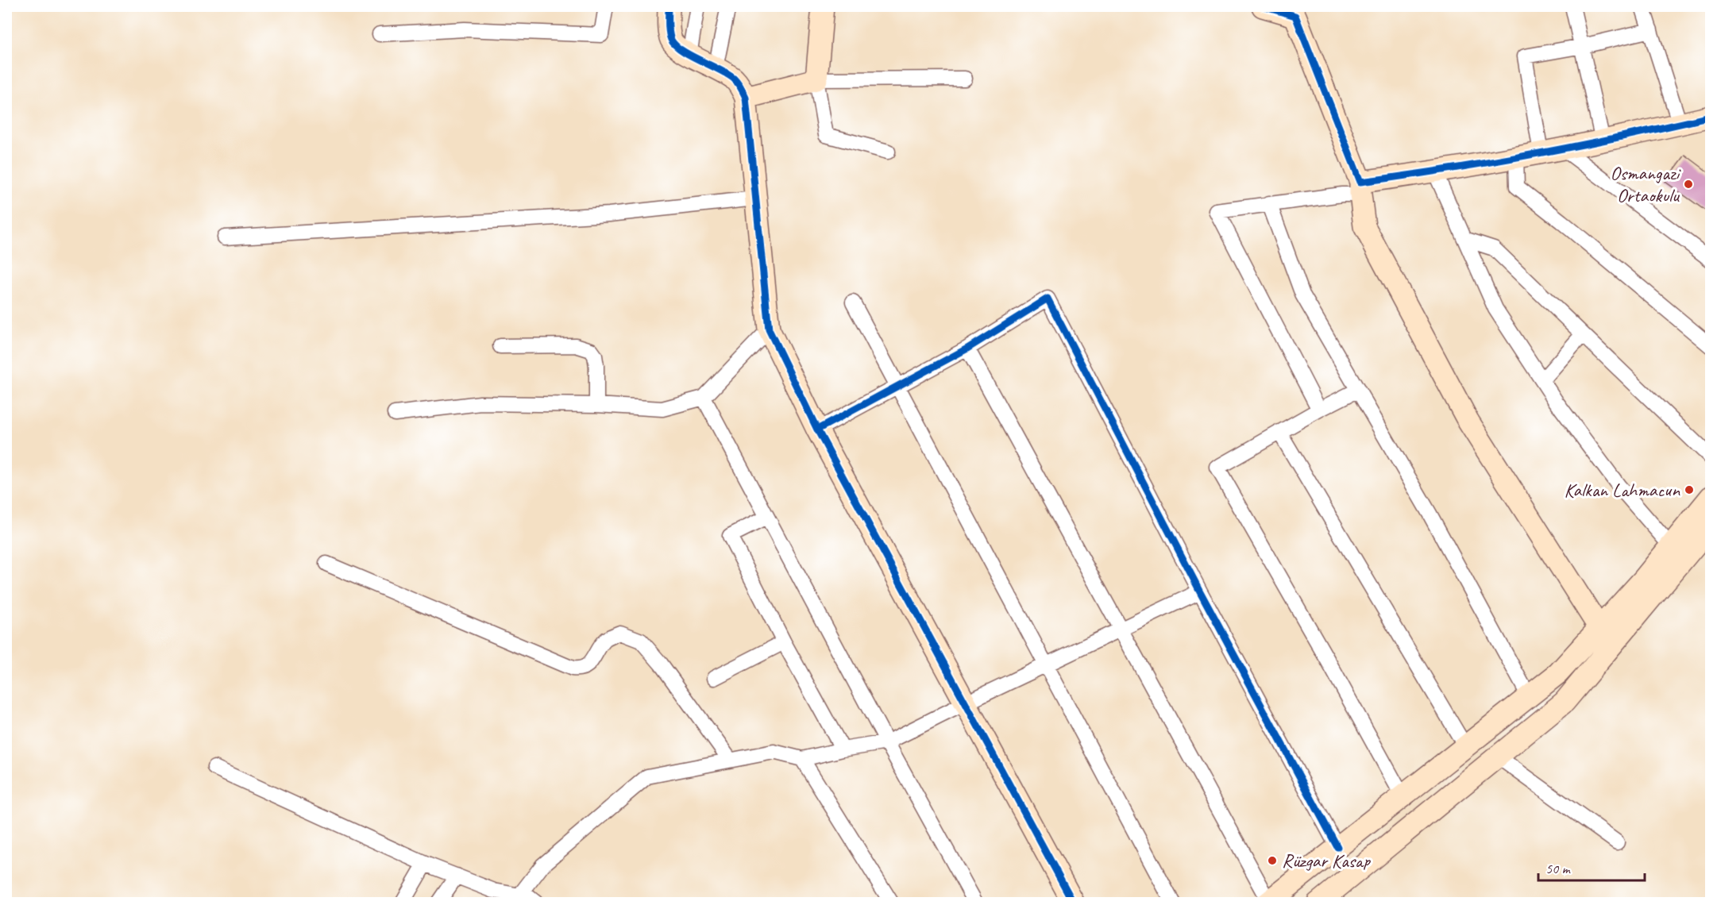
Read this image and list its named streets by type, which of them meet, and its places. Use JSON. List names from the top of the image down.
{
  "places": ["Osmangazi Ortaokulu", "Kalkan Lahmacun", "Rüzgar Kasap"],
  "scale_bar": "50 m"
}
